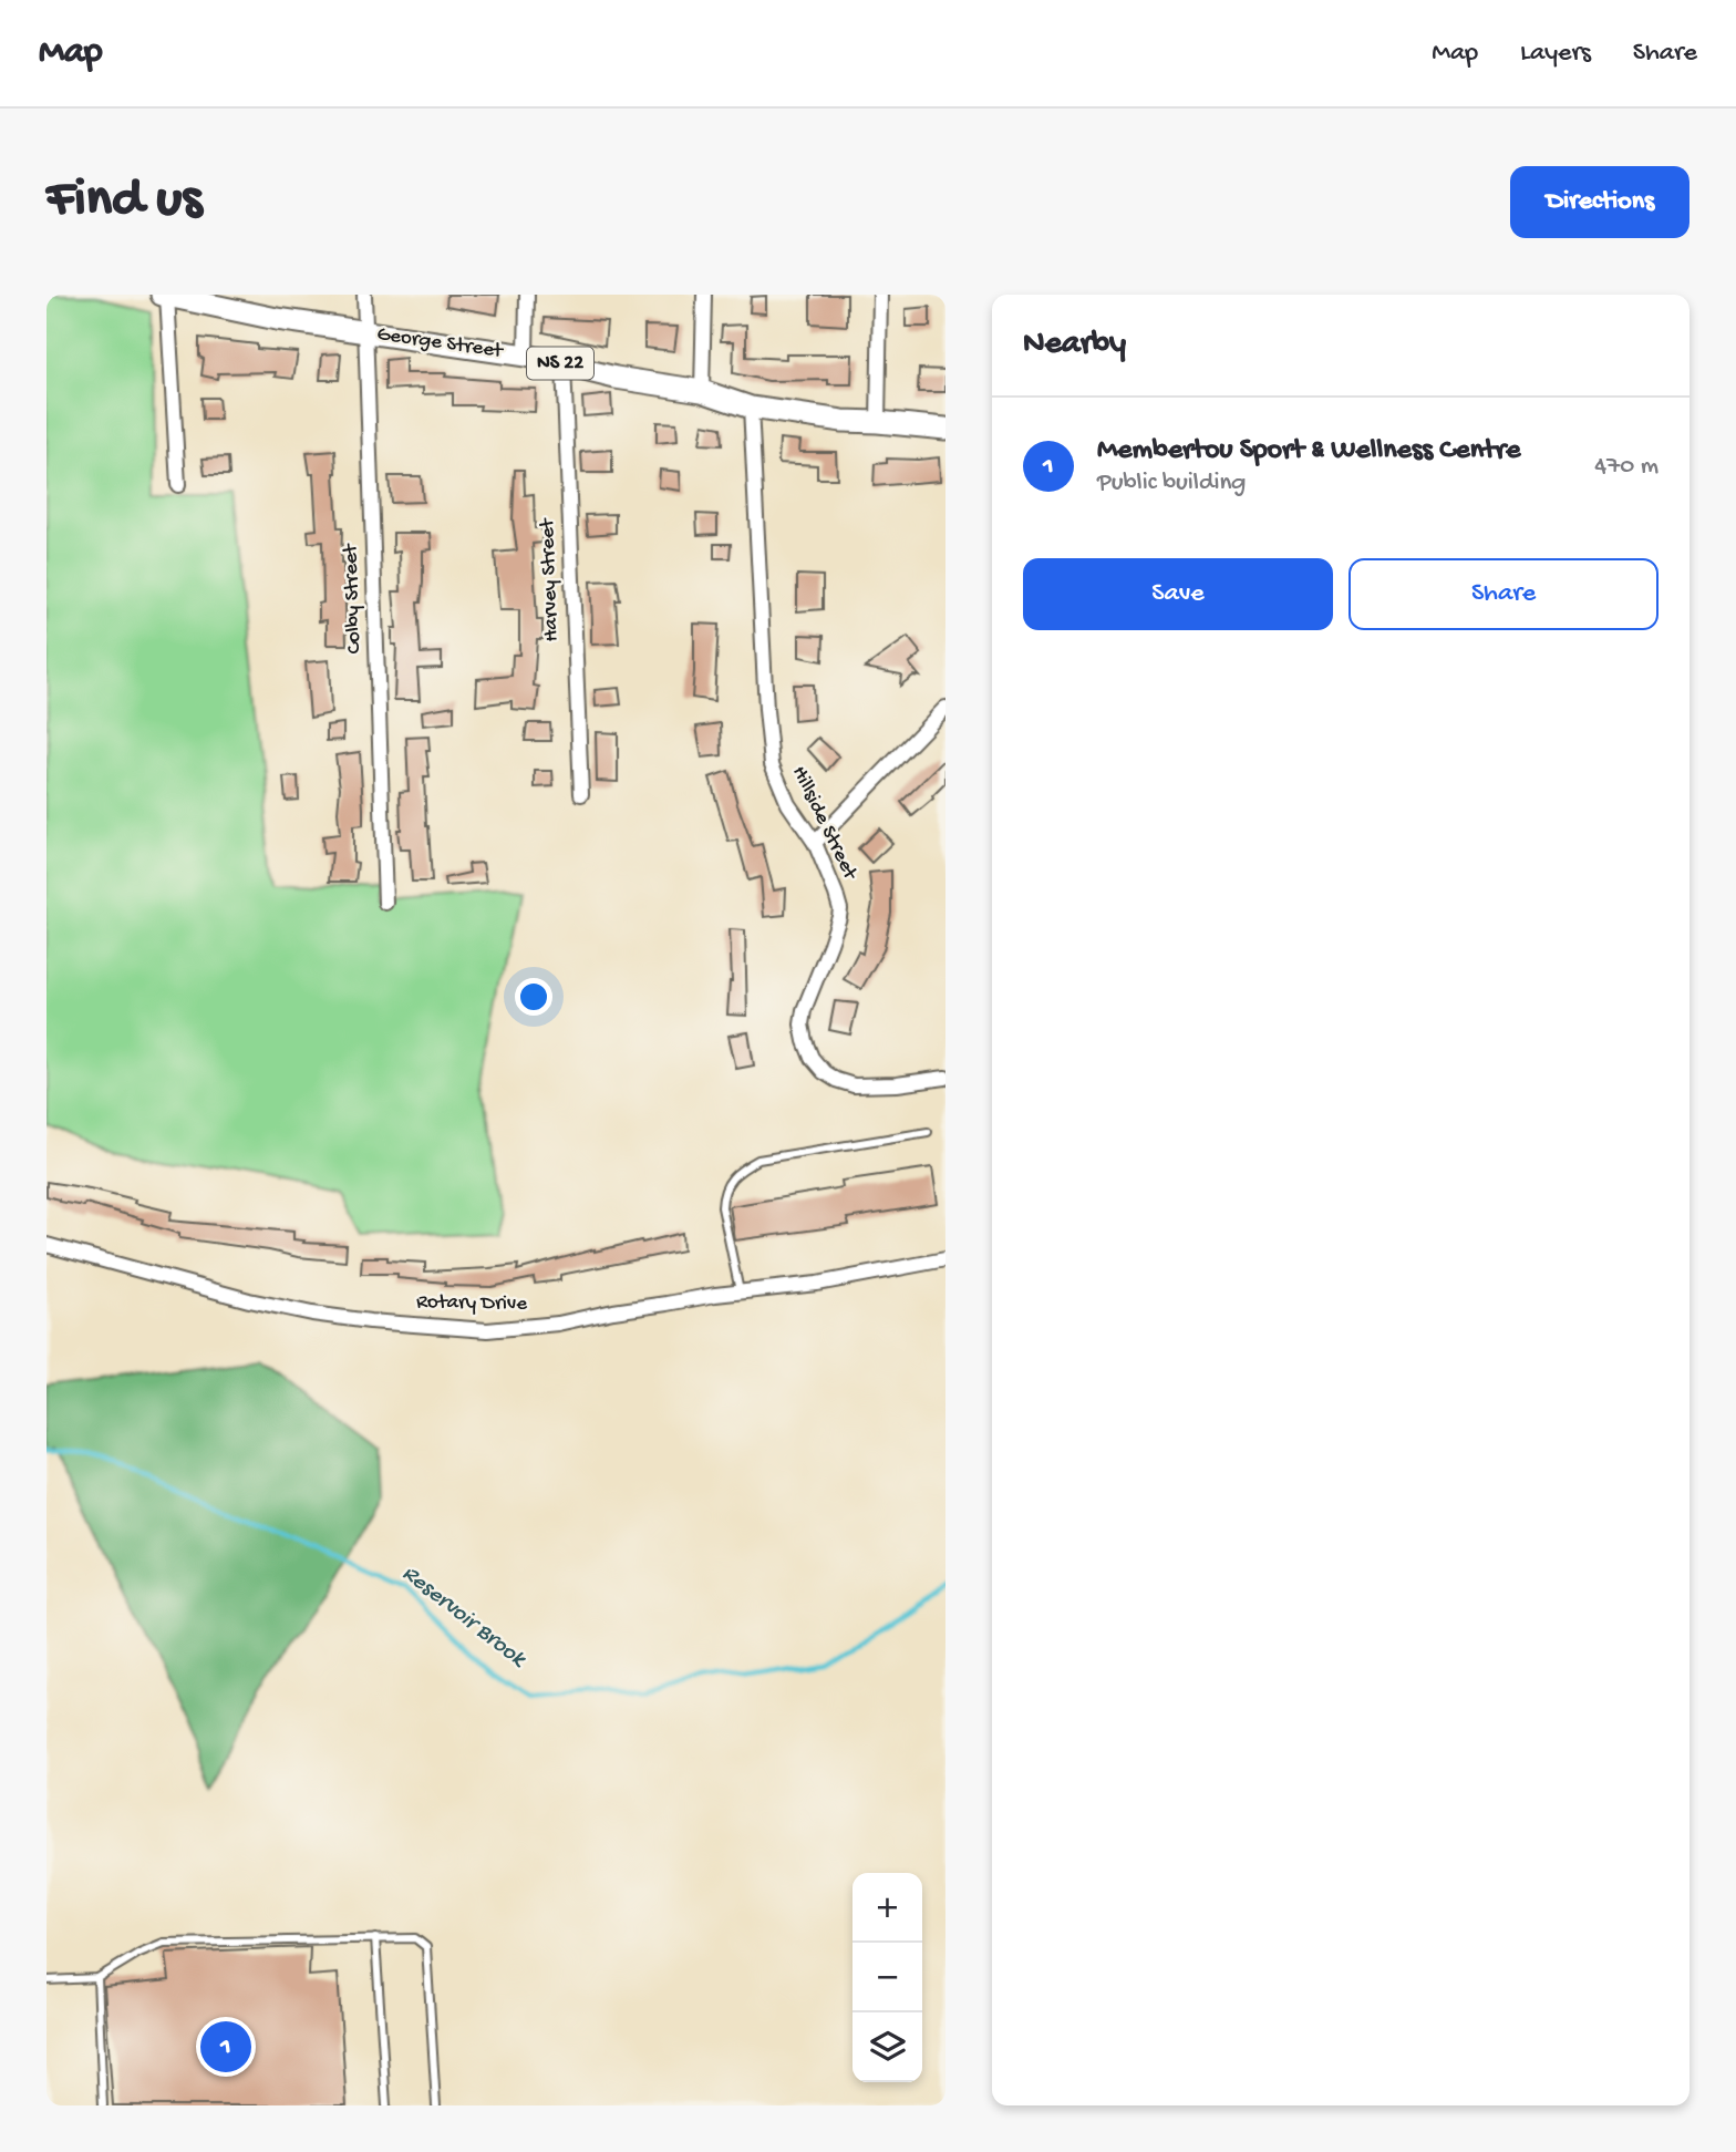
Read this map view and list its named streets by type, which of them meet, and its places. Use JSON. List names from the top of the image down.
{
  "streets": {
    "main road": ["George Street", "NS 22"],
    "street": [
      "Harvey Street",
      "Colby Street",
      "Hillside Street",
      "Rotary Drive"
    ]
  },
  "crossings": [
    ["George Street", "Harvey Street"],
    ["George Street", "Colby Street"],
    ["George Street", "Hillside Street"]
  ],
  "water": ["Reservoir Brook"],
  "page": {
    "header": "Map",
    "nav": ["Map", "Layers", "Share"],
    "buttons": [
      "Directions",
      ["Save", "Share"]
    ],
    "title": "Find us",
    "heading": "Nearby",
    "list": [
      {
        "mark": "1",
        "name": "Membertou Sport & Wellness Centre",
        "note": "Public building",
        "value": "470 m"
      }
    ],
    "map_buttons": ["+", "−"],
    "pins": "1"
  }
}
